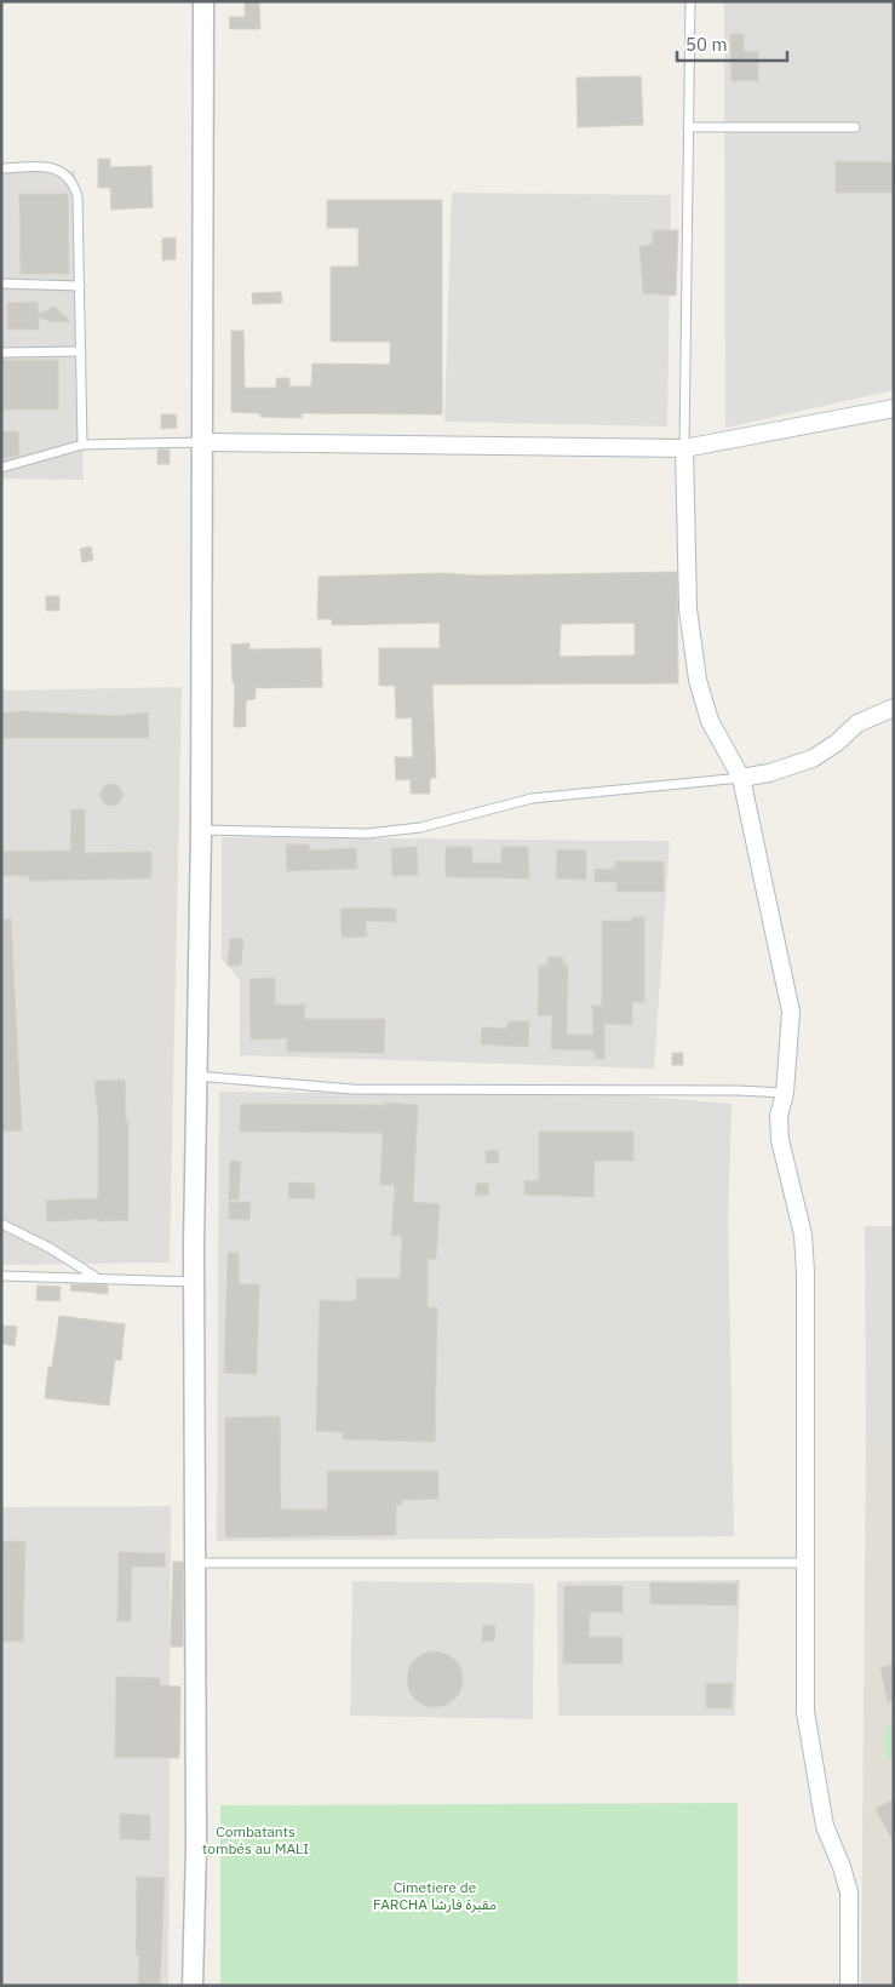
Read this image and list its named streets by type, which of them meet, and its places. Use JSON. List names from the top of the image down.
{
  "parks": ["Combatants tombés au MALI", "Cimetiere de FARCHA مقبرة فارشا"],
  "scale_bar": "50 m"
}
